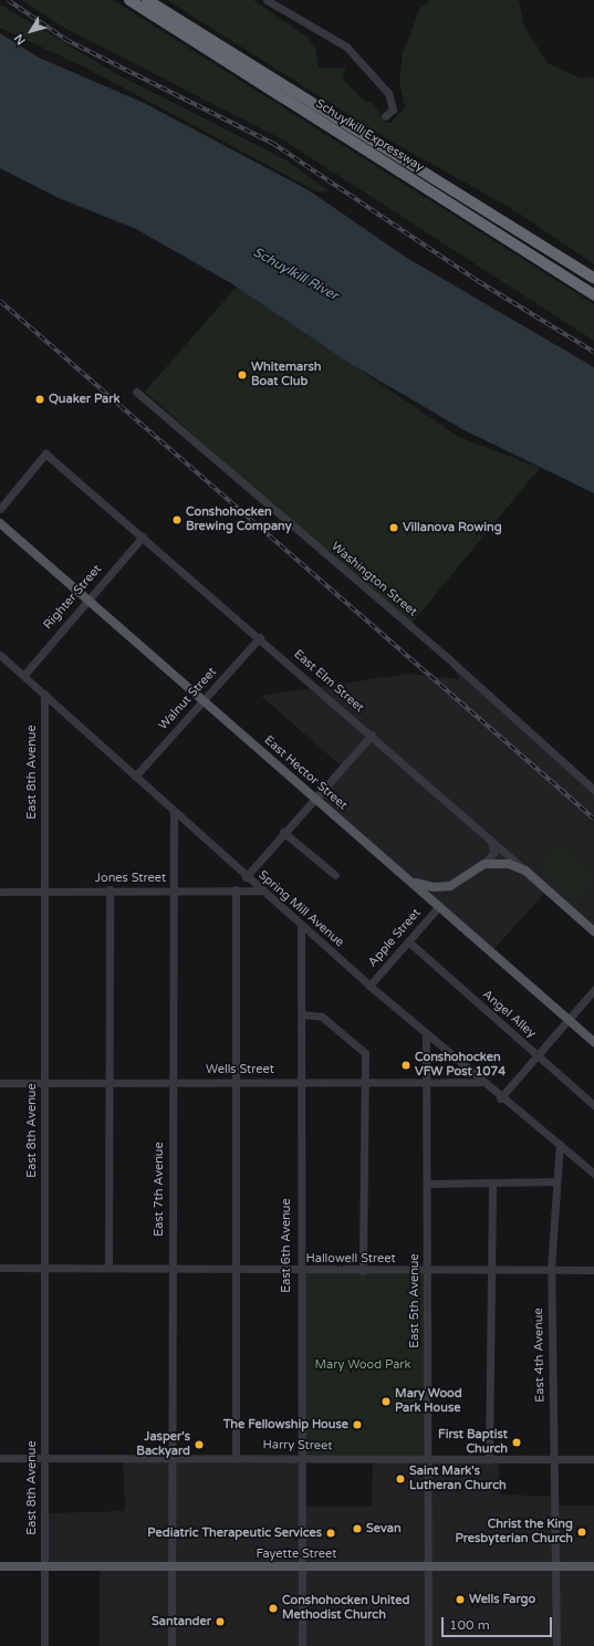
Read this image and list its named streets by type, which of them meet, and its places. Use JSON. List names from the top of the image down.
{
  "streets": {
    "highway": ["Schuylkill Expressway"],
    "main road": ["East Elm Street", "East Hector Street", "Fayette Street"],
    "street": [
      "Washington Street",
      "Righter Street",
      "Walnut Street",
      "East 8th Avenue",
      "Jones Street",
      "Spring Mill Avenue",
      "Apple Street",
      "Angel Alley",
      "Wells Street",
      "East 7th Avenue",
      "East 6th Avenue",
      "Hallowell Street",
      "East 5th Avenue",
      "East 4th Avenue",
      "Harry Street"
    ]
  },
  "crossings": [
    ["Righter Street", "East Elm Street"],
    ["Righter Street", "East Hector Street"],
    ["Righter Street", "Spring Mill Avenue"],
    ["East Elm Street", "Walnut Street"],
    ["Walnut Street", "East Hector Street"],
    ["Walnut Street", "Spring Mill Avenue"],
    ["East 8th Avenue", "Jones Street"],
    ["East 8th Avenue", "Spring Mill Avenue"],
    ["East 8th Avenue", "Wells Street"],
    ["East 8th Avenue", "Hallowell Street"],
    ["East 8th Avenue", "Harry Street"],
    ["East 8th Avenue", "Fayette Street"],
    ["East Hector Street", "Apple Street"],
    ["Jones Street", "Spring Mill Avenue"],
    ["Jones Street", "East 7th Avenue"],
    ["Spring Mill Avenue", "Apple Street"],
    ["Spring Mill Avenue", "Wells Street"],
    ["Spring Mill Avenue", "East 7th Avenue"],
    ["Spring Mill Avenue", "East 6th Avenue"],
    ["Spring Mill Avenue", "East 5th Avenue"],
    ["Spring Mill Avenue", "East 4th Avenue"],
    ["Apple Street", "Angel Alley"],
    ["Wells Street", "East 7th Avenue"],
    ["Wells Street", "East 6th Avenue"],
    ["Wells Street", "East 5th Avenue"],
    ["East 7th Avenue", "Hallowell Street"],
    ["East 7th Avenue", "Harry Street"],
    ["East 7th Avenue", "Fayette Street"],
    ["East 6th Avenue", "Hallowell Street"],
    ["East 6th Avenue", "Harry Street"],
    ["East 6th Avenue", "Fayette Street"],
    ["Hallowell Street", "East 5th Avenue"],
    ["Hallowell Street", "East 4th Avenue"],
    ["East 5th Avenue", "Harry Street"],
    ["East 5th Avenue", "Fayette Street"],
    ["East 4th Avenue", "Harry Street"],
    ["East 4th Avenue", "Fayette Street"]
  ],
  "water": ["Schuylkill River"],
  "parks": ["Mary Wood Park"],
  "places": [
    "Whitemarsh Boat Club",
    "Quaker Park",
    "Conshohocken Brewing Company",
    "Villanova Rowing",
    "Conshohocken VFW Post 1074",
    "Mary Wood Park House",
    "The Fellowship House",
    "First Baptist Church",
    "Jasper's Backyard",
    "Saint Mark's Lutheran Church",
    "Sevan",
    "Christ the King Presbyterian Church",
    "Pediatric Therapeutic Services",
    "Wells Fargo",
    "Conshohocken United Methodist Church",
    "Santander"
  ],
  "scale_bar": "100 m",
  "north": "bottom left"
}
